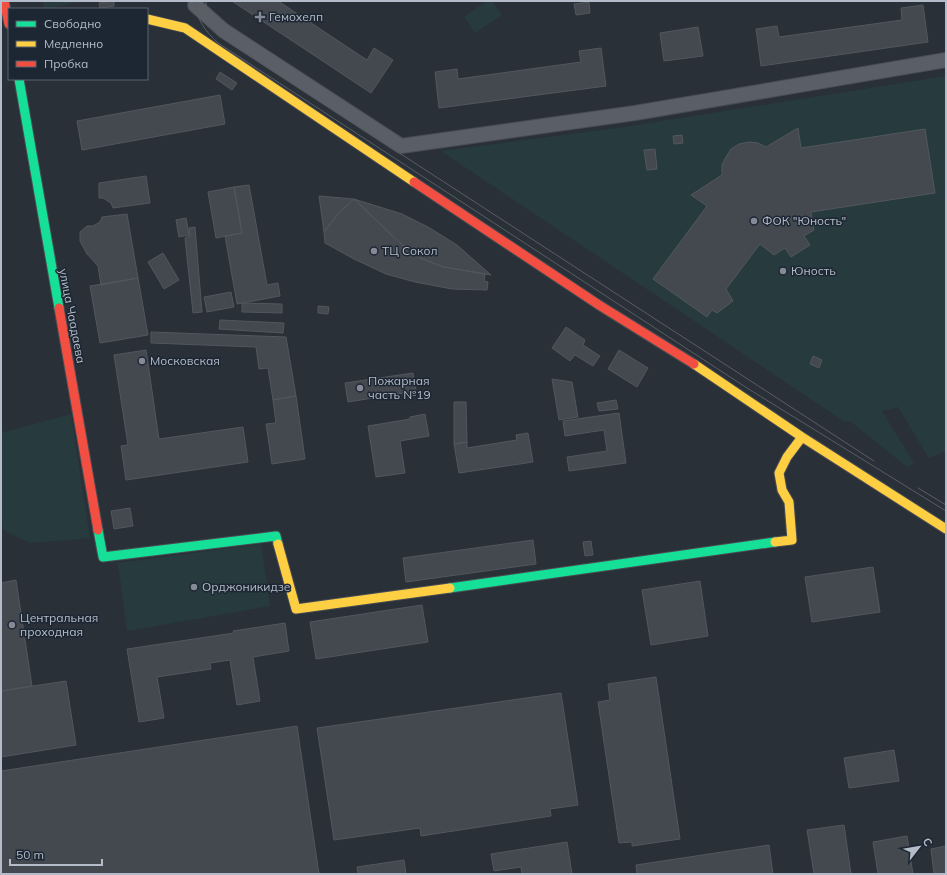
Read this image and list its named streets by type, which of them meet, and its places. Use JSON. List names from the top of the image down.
{
  "streets": {
    "street": ["улица Чаадаева"]
  },
  "places": {
    "health": ["Гемохелп"],
    "other": [
      "ФОК \"Юность\"",
      "ТЦ Сокол",
      "Юность",
      "Московская",
      "Пожарная часть №19",
      "Орджоникидзе",
      "Центральная проходная"
    ]
  },
  "legend": ["Свободно", "Медленно", "Пробка"],
  "scale_bar": "50 m",
  "north": "top right"
}
